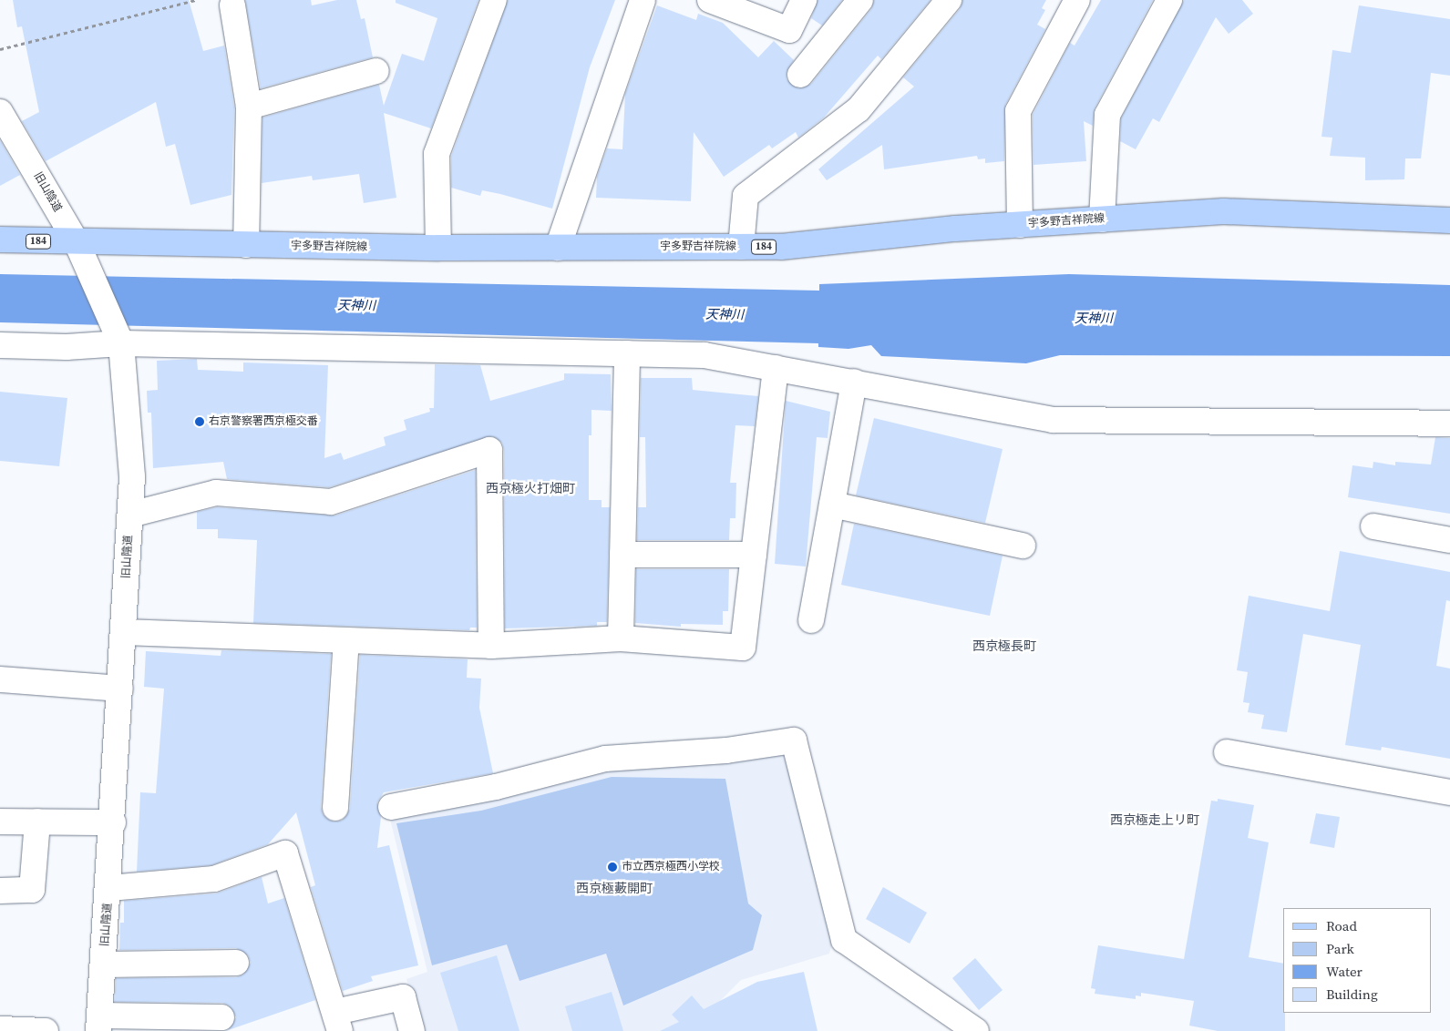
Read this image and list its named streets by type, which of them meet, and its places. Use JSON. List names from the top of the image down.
{
  "streets": {
    "main road": ["宇多野吉祥院線", "184"],
    "street": ["旧山陰道"]
  },
  "crossings": [
    ["旧山陰道", "宇多野吉祥院線"]
  ],
  "districts": [
    "西京極火打畑町",
    "西京極長町",
    "西京極走上リ町",
    "西京極藪開町"
  ],
  "water": ["天神川"],
  "places": ["右京警察署西京極交番", "市立西京極西小学校"],
  "legend": [
    "Road",
    "Park",
    "Water",
    "Building"
  ]
}
